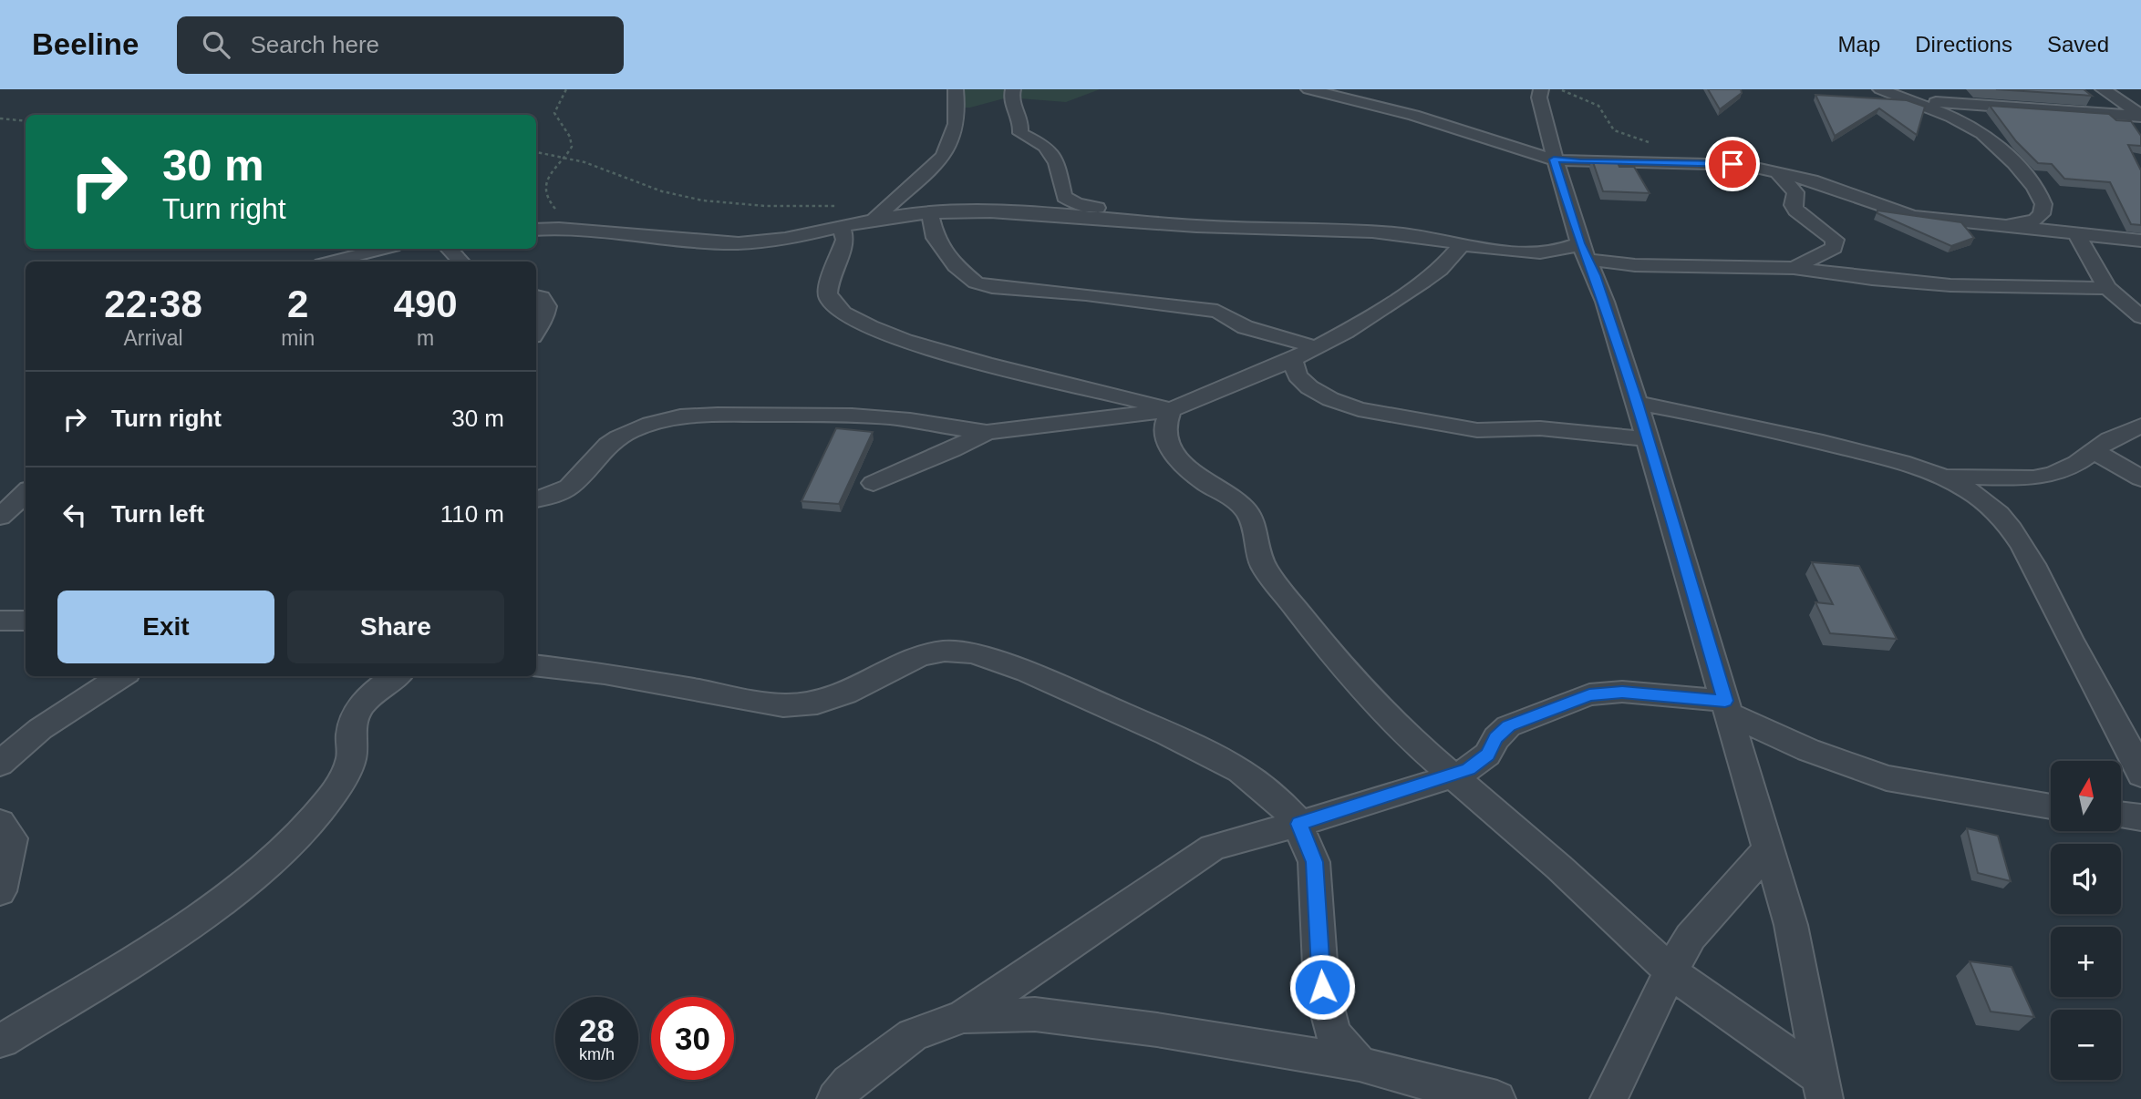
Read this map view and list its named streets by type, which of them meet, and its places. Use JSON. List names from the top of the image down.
{
  "north": "top",
  "page": {
    "header": "Beeline",
    "search": "Search here",
    "nav": ["Map", "Directions", "Saved"],
    "turn": ["30 m", "Turn right"],
    "eta": [
      "22:38",
      "Arrival",
      "2",
      "min",
      "490",
      "m"
    ],
    "list": [
      {
        "name": "Turn right",
        "value": "30 m"
      },
      {
        "name": "Turn left",
        "value": "110 m"
      }
    ],
    "buttons": ["Exit", "Share"],
    "map_buttons": ["+", "−"],
    "speed": "28 km/h",
    "limit": "30"
  }
}
